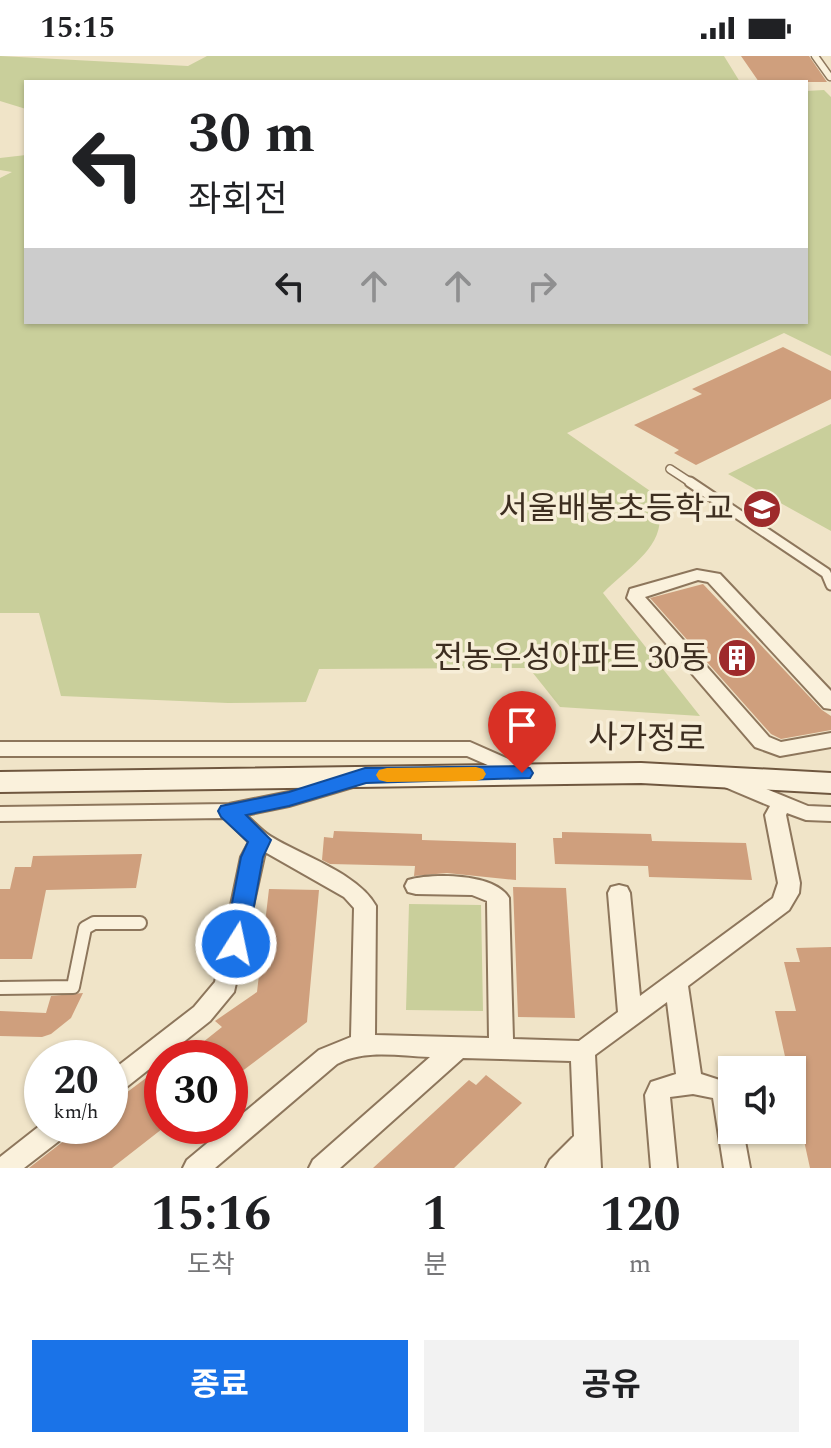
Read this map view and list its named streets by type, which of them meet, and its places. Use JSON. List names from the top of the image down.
{
  "streets": {
    "main road": ["사가정로"]
  },
  "places": {
    "school or university": ["서울배봉초등학교"],
    "building": ["전농우성아파트 30동"]
  },
  "page": {
    "status": "15:15",
    "turn": ["30 m", "좌회전"],
    "speed": "20 km/h",
    "limit": "30",
    "eta": [
      "15:16",
      "도착",
      "1",
      "분",
      "120",
      "m"
    ],
    "buttons": ["종료", "공유"]
  }
}
